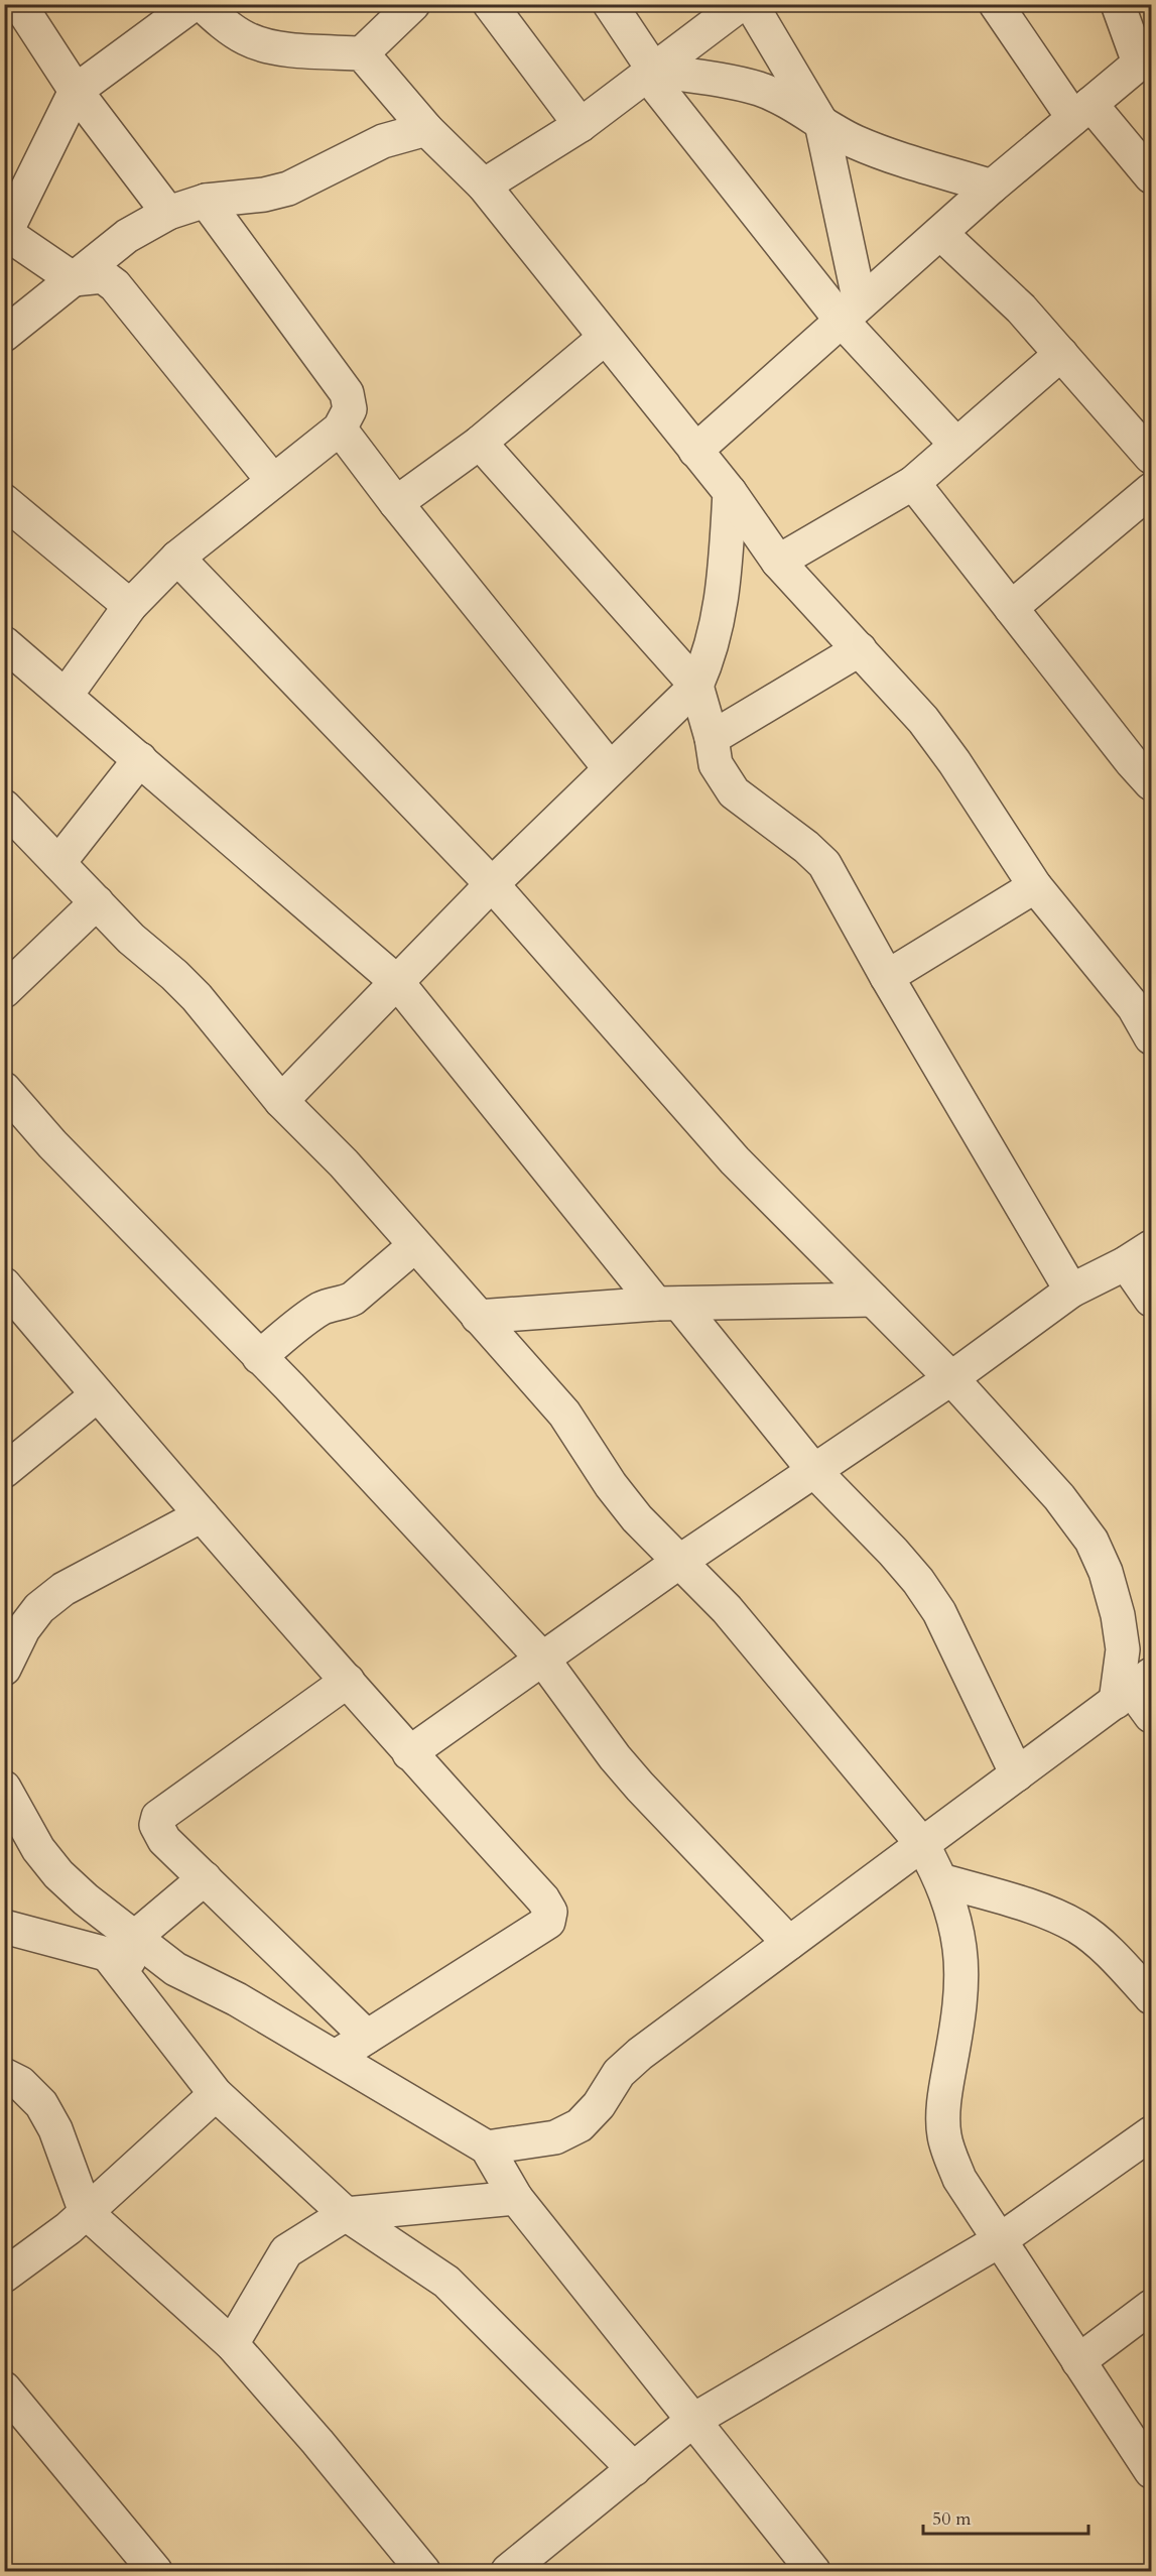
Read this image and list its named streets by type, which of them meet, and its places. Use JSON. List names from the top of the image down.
{
  "scale_bar": "50 m"
}
